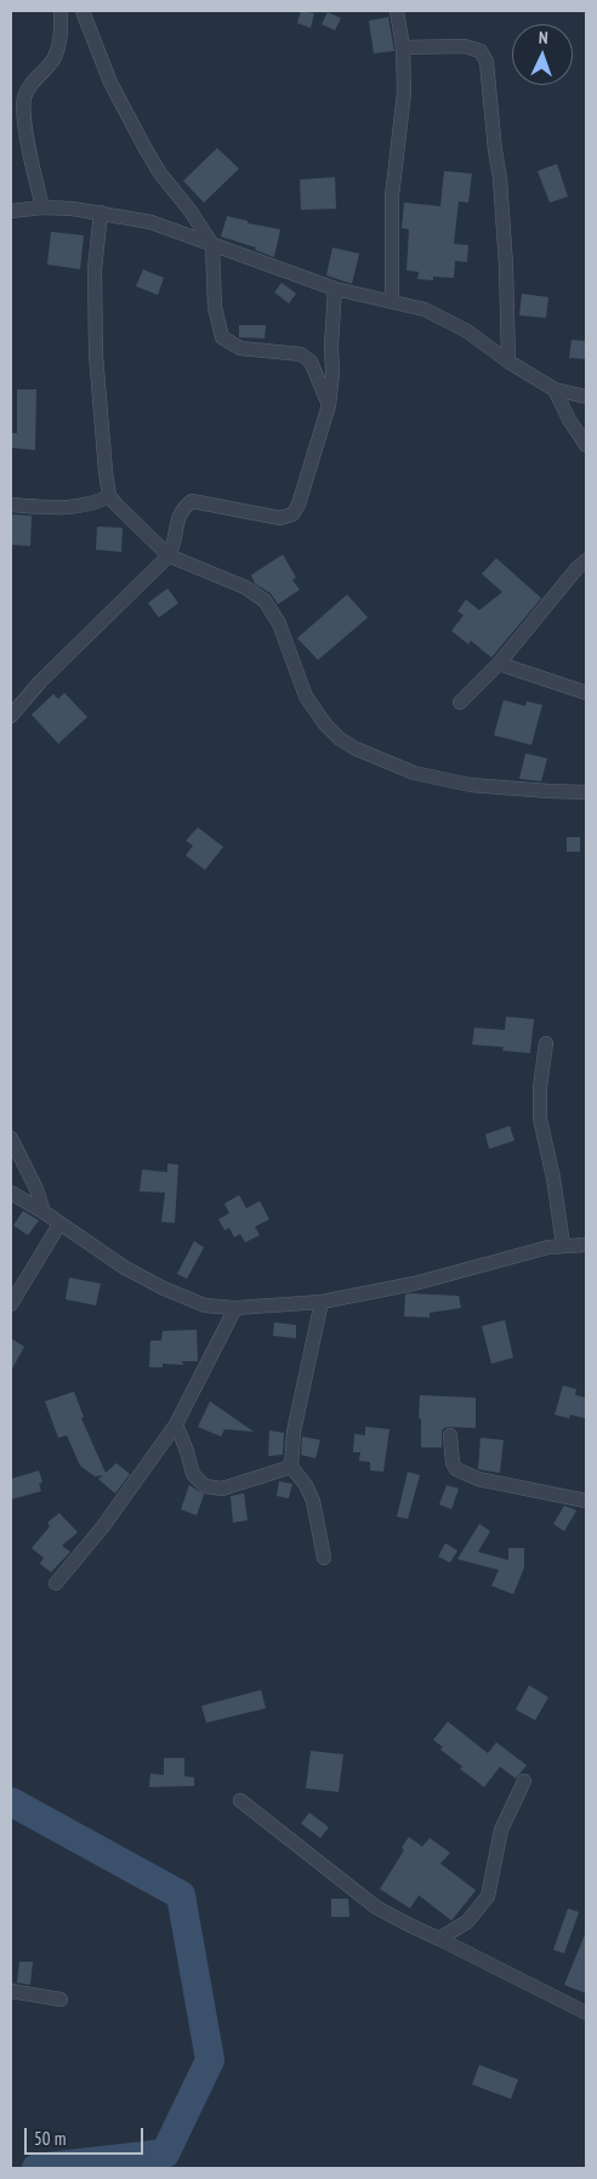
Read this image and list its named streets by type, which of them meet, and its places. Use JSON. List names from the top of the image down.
{
  "scale_bar": "50 m",
  "north": "top"
}
